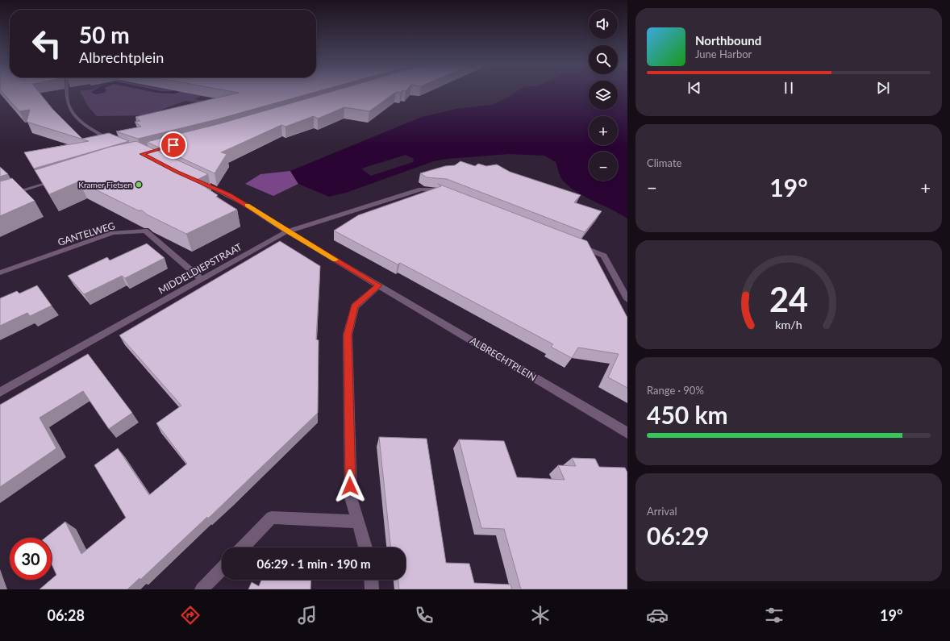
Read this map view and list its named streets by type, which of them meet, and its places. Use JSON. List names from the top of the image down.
{
  "streets": {
    "street": ["GANTELWEG", "MIDDELDIEPSTRAAT", "ALBRECHTPLEIN"]
  },
  "crossings": [
    ["GANTELWEG", "MIDDELDIEPSTRAAT"],
    ["MIDDELDIEPSTRAAT", "ALBRECHTPLEIN"]
  ],
  "places": ["Kramer Fietsen"],
  "page": {
    "map_buttons": ["+", "−"],
    "turn": ["50 m", "Albrechtplein"],
    "song": ["Northbound", "June Harbor"],
    "tile": [
      "Climate",
      ["Range · 90%", "450 km"],
      ["Arrival", "06:29"]
    ],
    "heat": ["−", "19°", "+"],
    "limit": "30",
    "trip": "06:29 · 1 min · 190 m",
    "tabs": ["06:28", "19°"],
    "gauge": ["24", "km/h"]
  }
}
